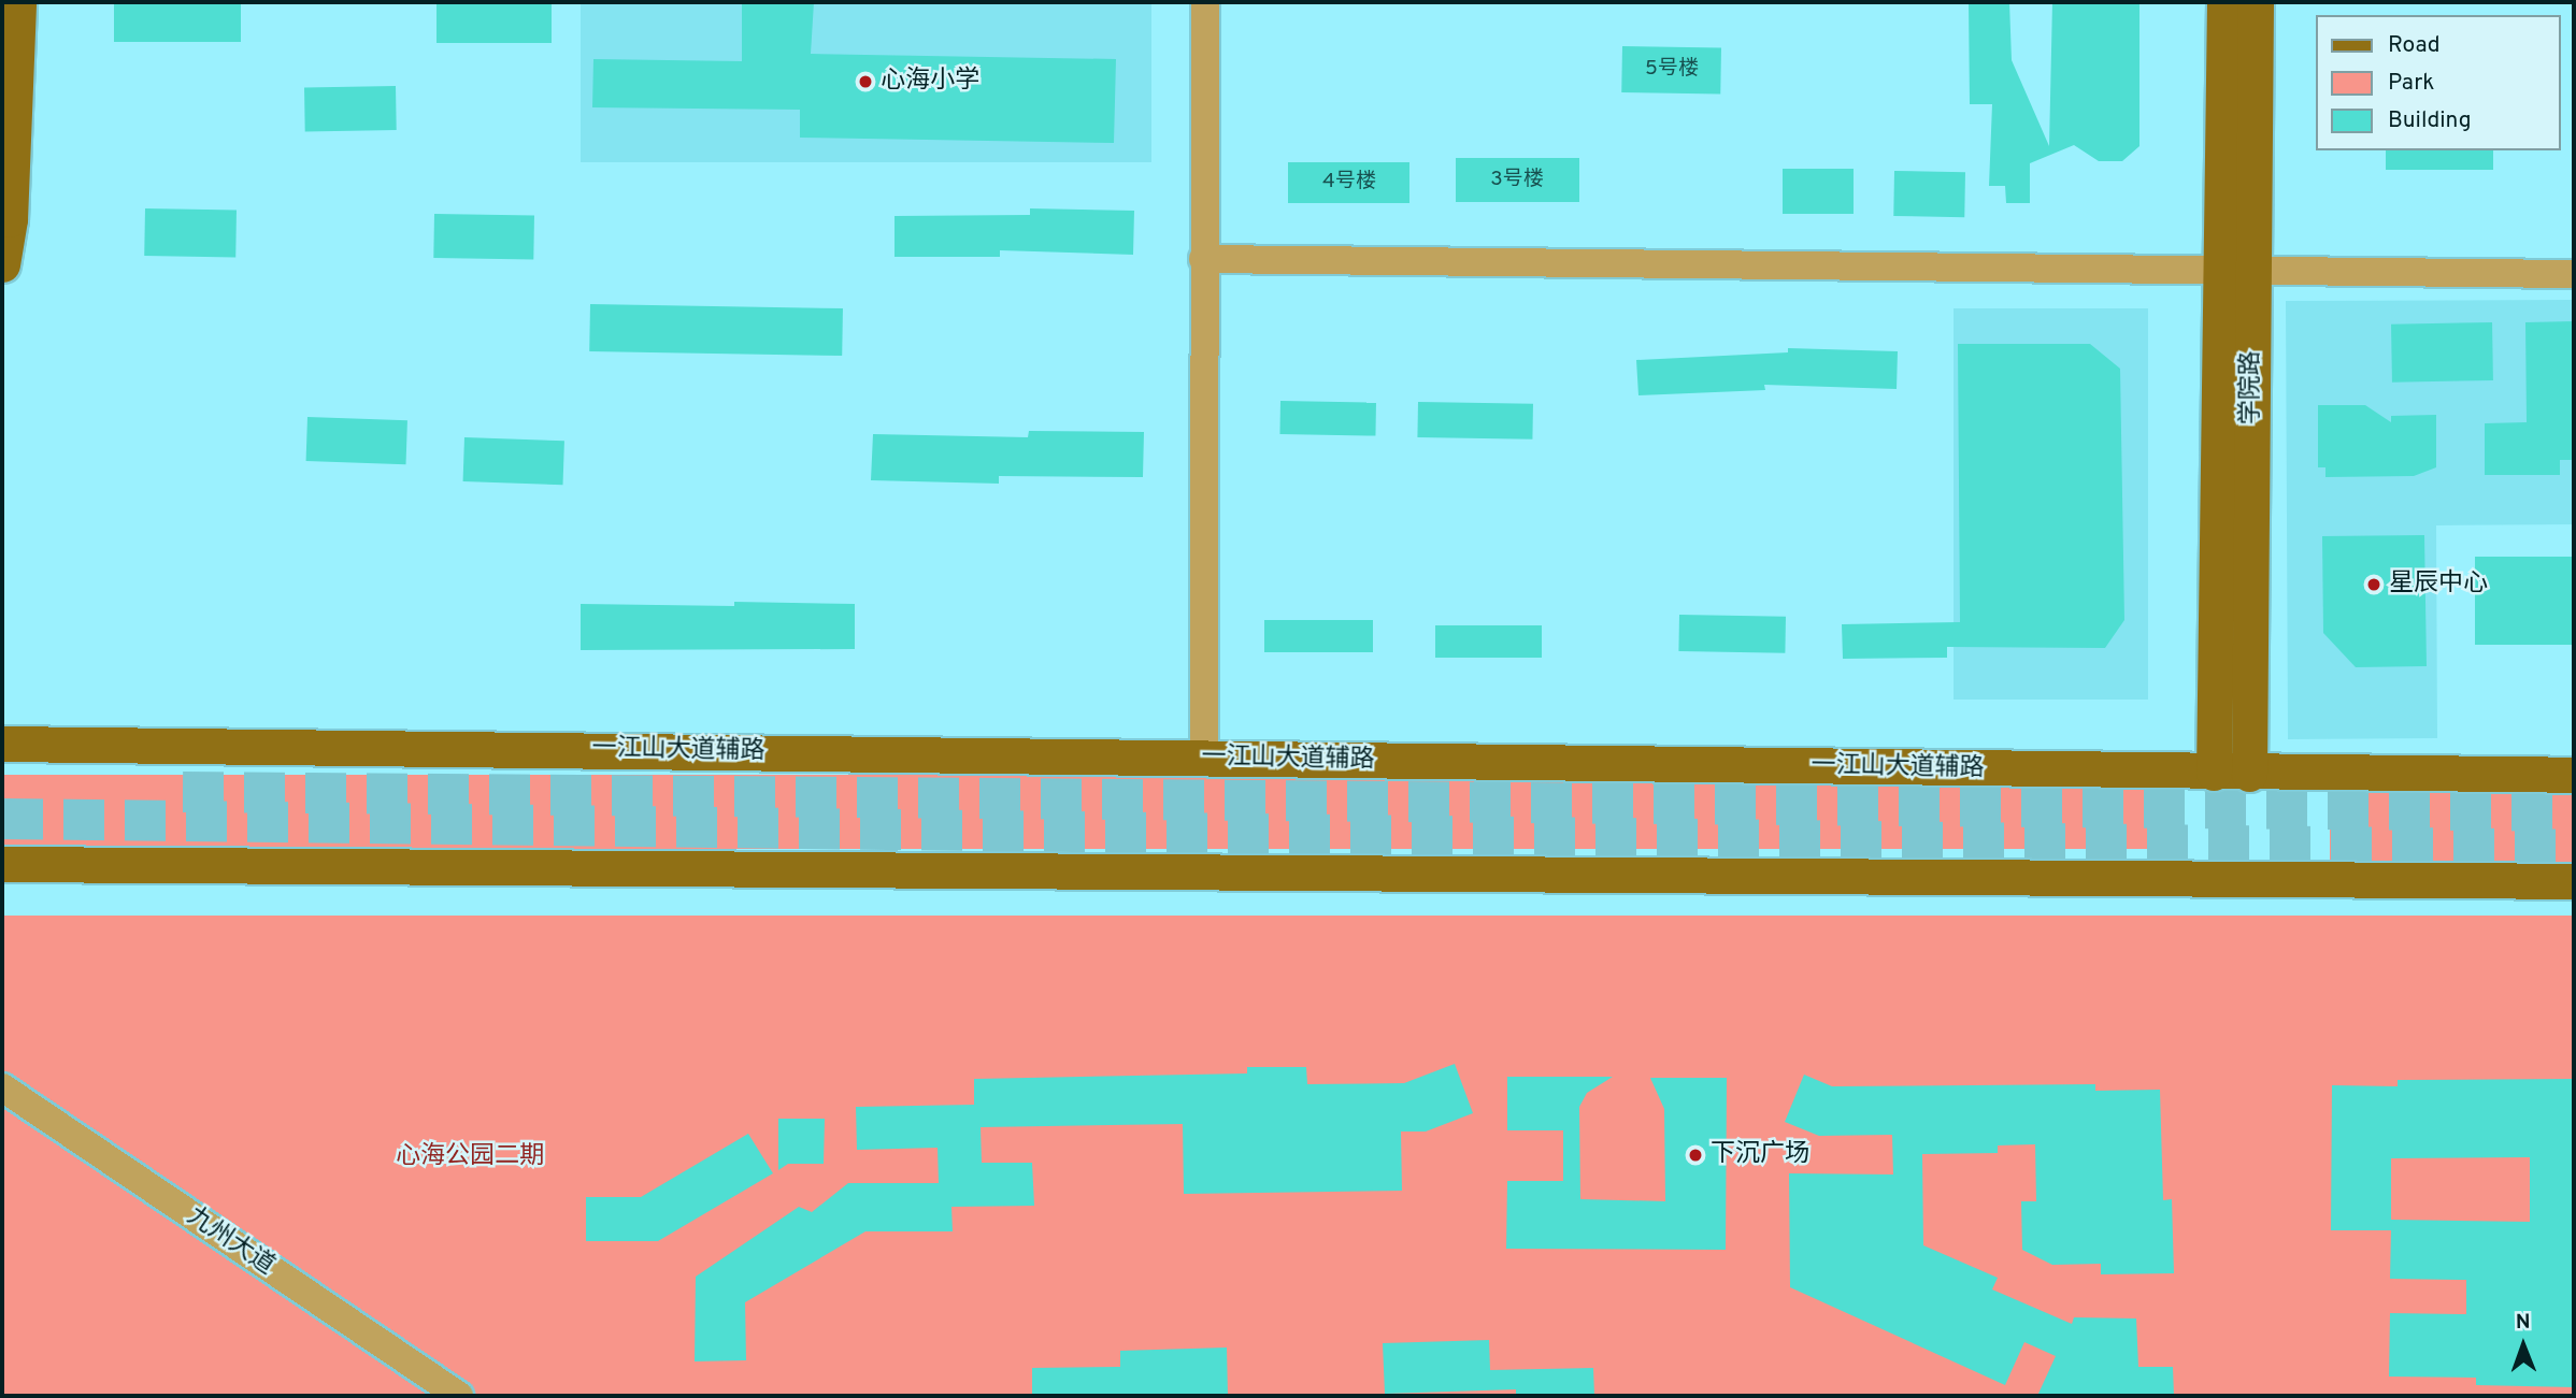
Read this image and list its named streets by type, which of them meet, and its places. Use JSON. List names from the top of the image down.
{
  "streets": {
    "main road": ["学院路", "一江山大道辅路"],
    "street": ["九州大道"]
  },
  "crossings": [
    ["学院路", "一江山大道辅路"]
  ],
  "parks": ["心海公园二期"],
  "places": ["心海小学", "星辰中心", "下沉广场"],
  "house_numbers": ["5号楼", "3号楼", "4号楼"],
  "legend": ["Road", "Park", "Building"],
  "north": "top"
}
